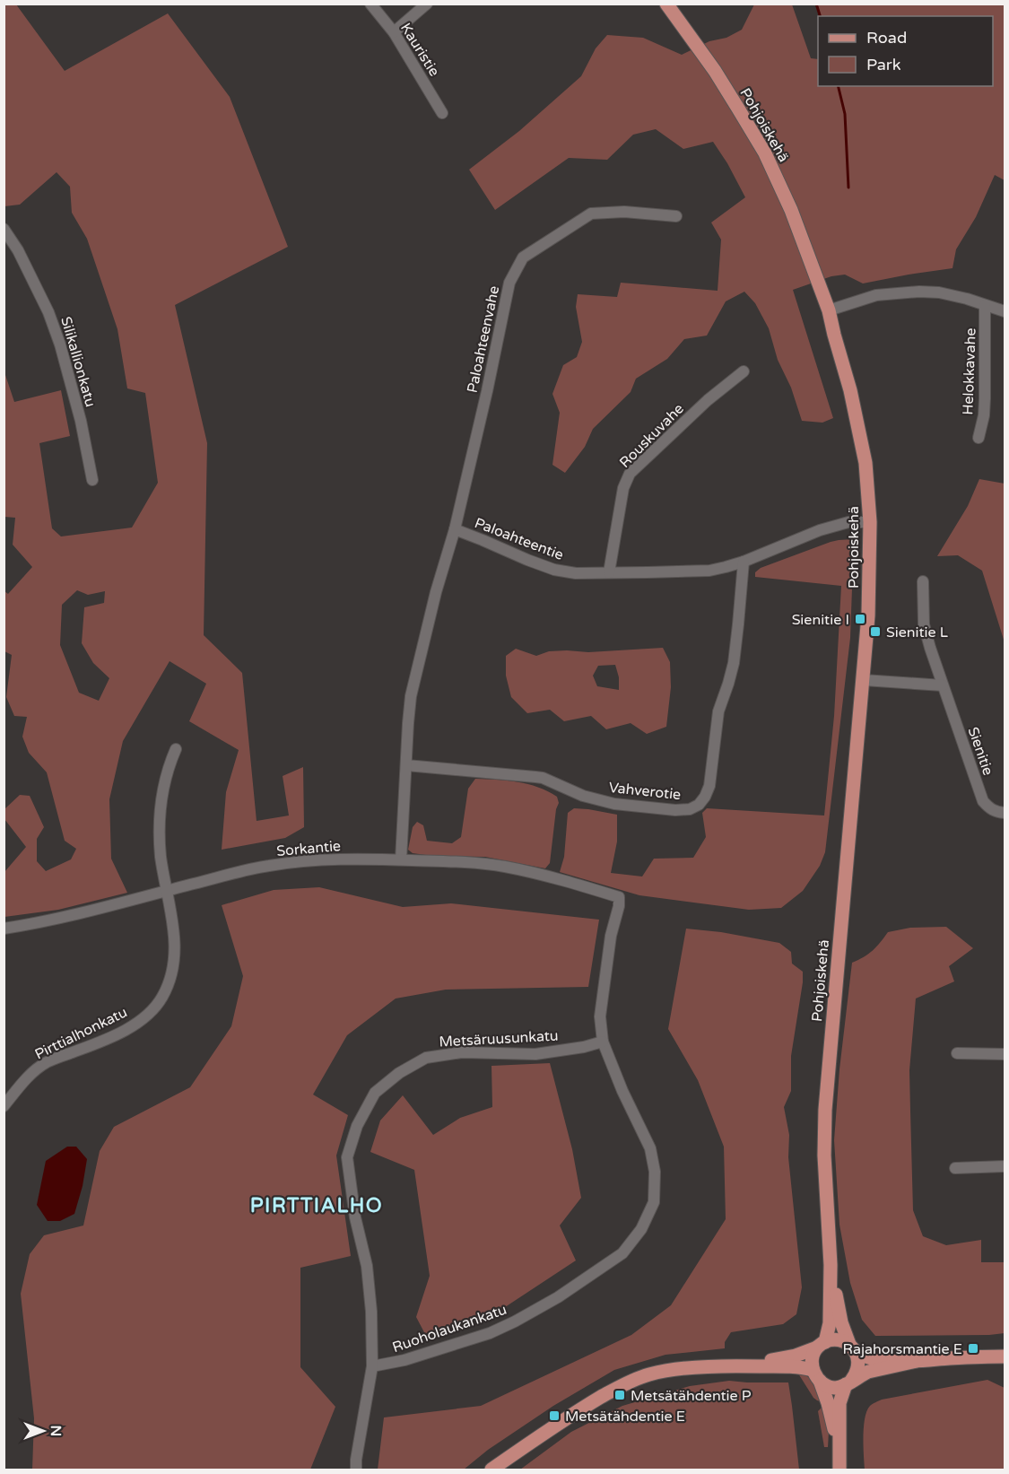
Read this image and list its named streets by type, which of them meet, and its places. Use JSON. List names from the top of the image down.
{
  "streets": {
    "main road": ["Pohjoiskehä"],
    "street": [
      "Kauristie",
      "Paloahteenvahe",
      "Silikallionkatu",
      "Helokkavahe",
      "Rouskuvahe",
      "Paloahteentie",
      "Sienitie",
      "Vahverotie",
      "Sorkantie",
      "Pirttialhonkatu",
      "Metsäruusunkatu",
      "Ruoholaukankatu"
    ]
  },
  "crossings": [
    ["Pohjoiskehä", "Paloahteentie"],
    ["Paloahteenvahe", "Paloahteentie"],
    ["Rouskuvahe", "Paloahteentie"],
    ["Paloahteentie", "Vahverotie"],
    ["Paloahteentie", "Sorkantie"],
    ["Sorkantie", "Pirttialhonkatu"],
    ["Sorkantie", "Ruoholaukankatu"],
    ["Metsäruusunkatu", "Ruoholaukankatu"]
  ],
  "districts": ["PIRTTIALHO"],
  "places": {
    "transit": [
      "Sienitie I",
      "Sienitie L",
      "Rajahorsmantie E",
      "Metsätähdentie P",
      "Metsätähdentie E"
    ]
  },
  "legend": ["Road", "Park"],
  "north": "right"
}
